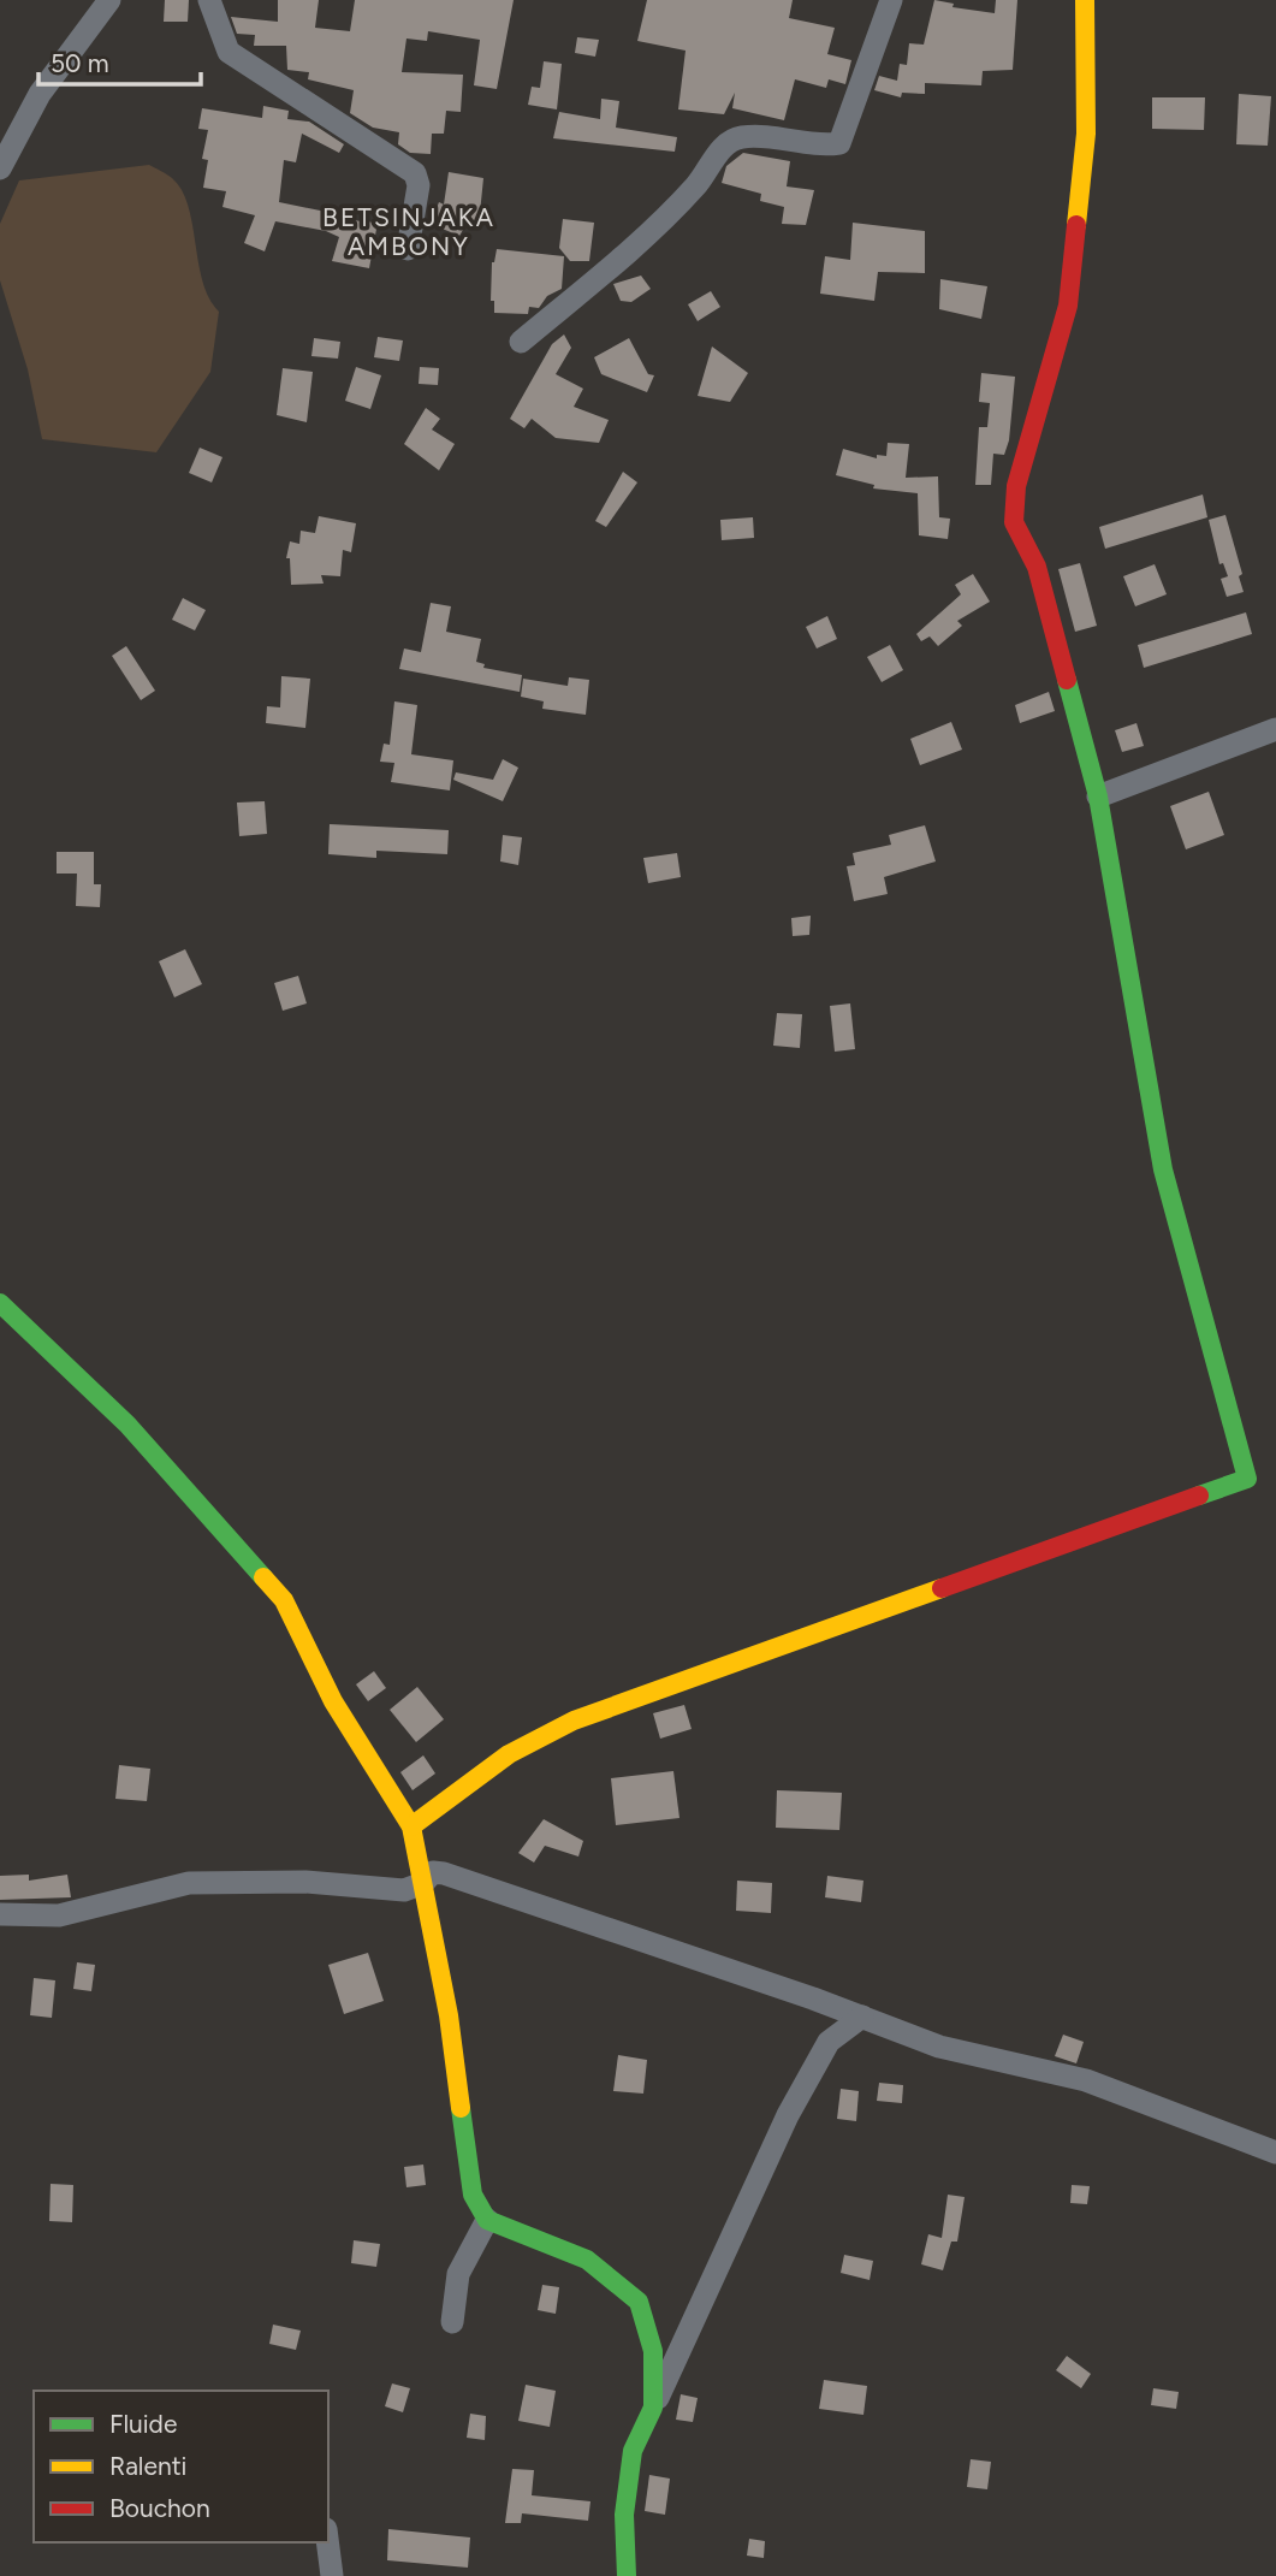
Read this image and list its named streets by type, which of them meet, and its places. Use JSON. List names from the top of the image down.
{
  "districts": ["BETSINJAKA AMBONY"],
  "legend": ["Fluide", "Ralenti", "Bouchon"],
  "scale_bar": "50 m"
}
